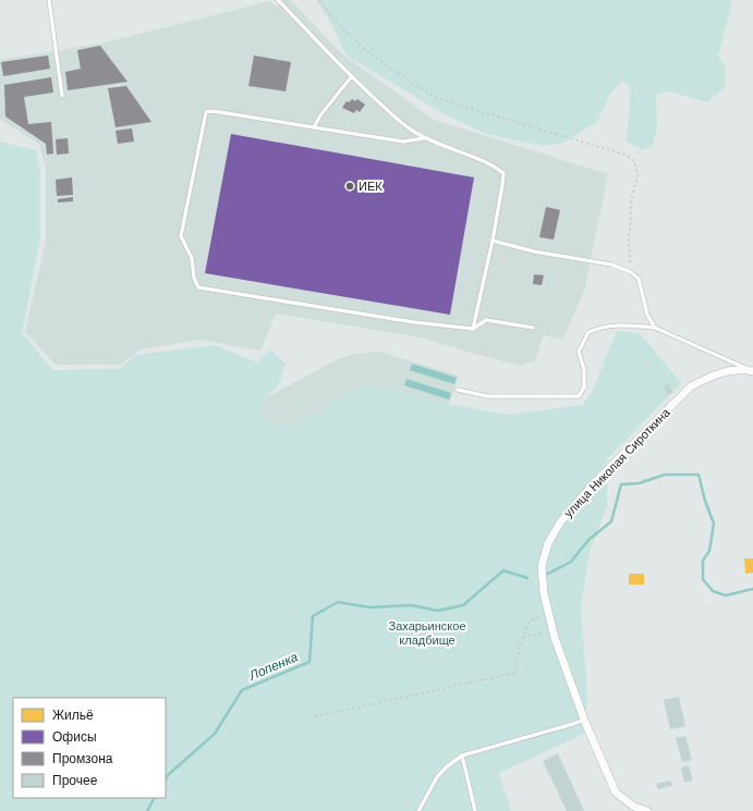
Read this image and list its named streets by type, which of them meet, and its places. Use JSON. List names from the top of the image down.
{
  "streets": {
    "street": ["улица Николая Сироткина"]
  },
  "water": ["Лопенка"],
  "parks": ["Захарьинское кладбище"],
  "places": ["ИЕК"],
  "legend": [
    "Жильё",
    "Офисы",
    "Промзона",
    "Прочее"
  ]
}
